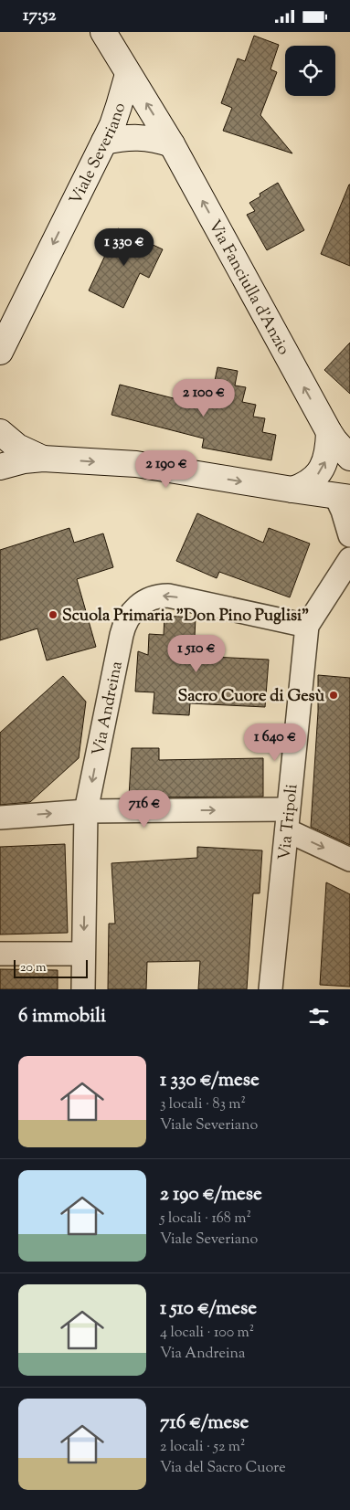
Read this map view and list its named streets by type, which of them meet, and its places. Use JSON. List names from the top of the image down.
{
  "streets": {
    "main road": ["Viale Severiano", "Via Fanciulla d'Anzio"],
    "street": ["Via Andreina", "Via Tripoli"]
  },
  "crossings": [
    ["Viale Severiano", "Via Fanciulla d'Anzio"],
    ["Via Andreina", "Via Tripoli"]
  ],
  "one_way": ["Viale Severiano", "Via Fanciulla d'Anzio"],
  "places": ["Scuola Primaria \"Don Pino Puglisi\"", "Sacro Cuore di Gesù"],
  "scale_bar": "20 m",
  "page": {
    "status": "17:52",
    "price": [
      "1 330 €",
      "2 100 €",
      "2 190 €",
      "1 510 €",
      "1 640 €",
      "716 €"
    ],
    "scale": "20 m",
    "heading": "6 immobili",
    "list": [
      {
        "name": "1 330 €/mese",
        "note": "3 locali · 83 m² · Viale Severiano"
      },
      {
        "name": "2 190 €/mese",
        "note": "5 locali · 168 m² · Viale Severiano"
      },
      {
        "name": "1 510 €/mese",
        "note": "4 locali · 100 m² · Via Andreina"
      },
      {
        "name": "716 €/mese",
        "note": "2 locali · 52 m² · Via del Sacro Cuore"
      }
    ]
  }
}
